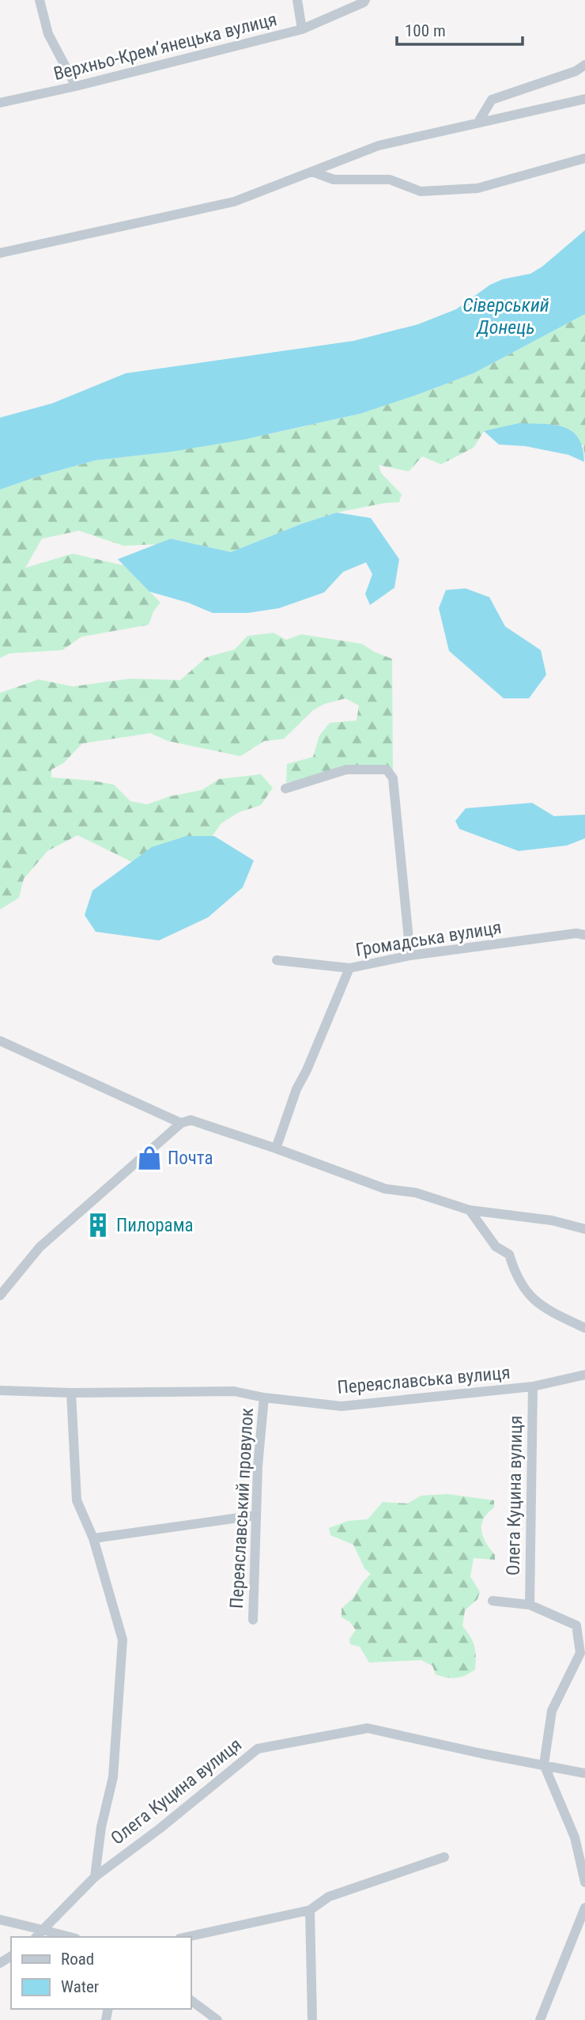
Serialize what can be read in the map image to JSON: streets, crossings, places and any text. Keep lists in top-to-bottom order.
{
  "streets": {
    "street": [
      "Верхньо-Крем’янецька вулиця",
      "Громадська вулиця",
      "Переяславська вулиця",
      "Олега Куцина вулиця",
      "Переяславський провулок"
    ]
  },
  "crossings": [
    ["Переяславська вулиця", "Олега Куцина вулиця"],
    ["Переяславська вулиця", "Переяславський провулок"]
  ],
  "water": ["Сіверський Донець"],
  "places": {
    "shop": ["Почта"],
    "building": ["Пилорама"]
  },
  "legend": ["Road", "Water"],
  "scale_bar": "100 m"
}
